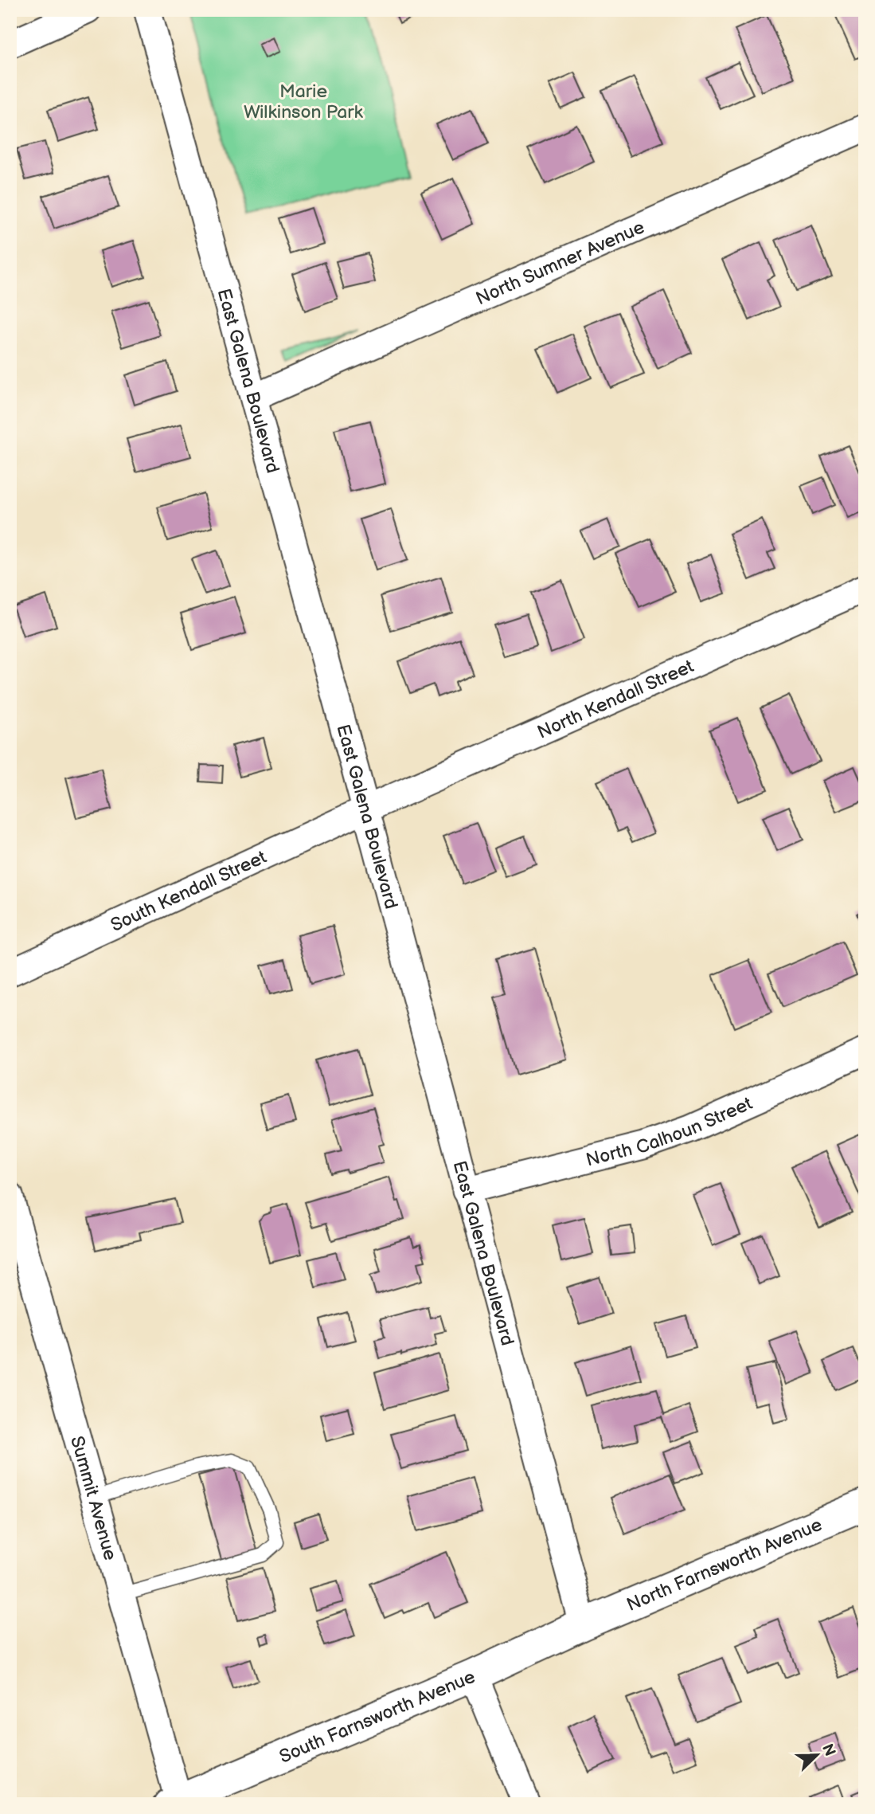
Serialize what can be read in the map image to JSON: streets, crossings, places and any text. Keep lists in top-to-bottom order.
{
  "streets": {
    "street": [
      "North Sumner Avenue",
      "East Galena Boulevard",
      "North Kendall Street",
      "South Kendall Street",
      "North Calhoun Street",
      "Summit Avenue",
      "North Farnsworth Avenue",
      "South Farnsworth Avenue"
    ]
  },
  "crossings": [
    ["North Sumner Avenue", "East Galena Boulevard"],
    ["East Galena Boulevard", "North Kendall Street"],
    ["East Galena Boulevard", "South Kendall Street"],
    ["East Galena Boulevard", "North Calhoun Street"],
    ["East Galena Boulevard", "North Farnsworth Avenue"],
    ["East Galena Boulevard", "South Farnsworth Avenue"],
    ["North Kendall Street", "South Kendall Street"],
    ["Summit Avenue", "South Farnsworth Avenue"],
    ["North Farnsworth Avenue", "South Farnsworth Avenue"]
  ],
  "parks": ["Marie Wilkinson Park"],
  "north": "top right"
}
